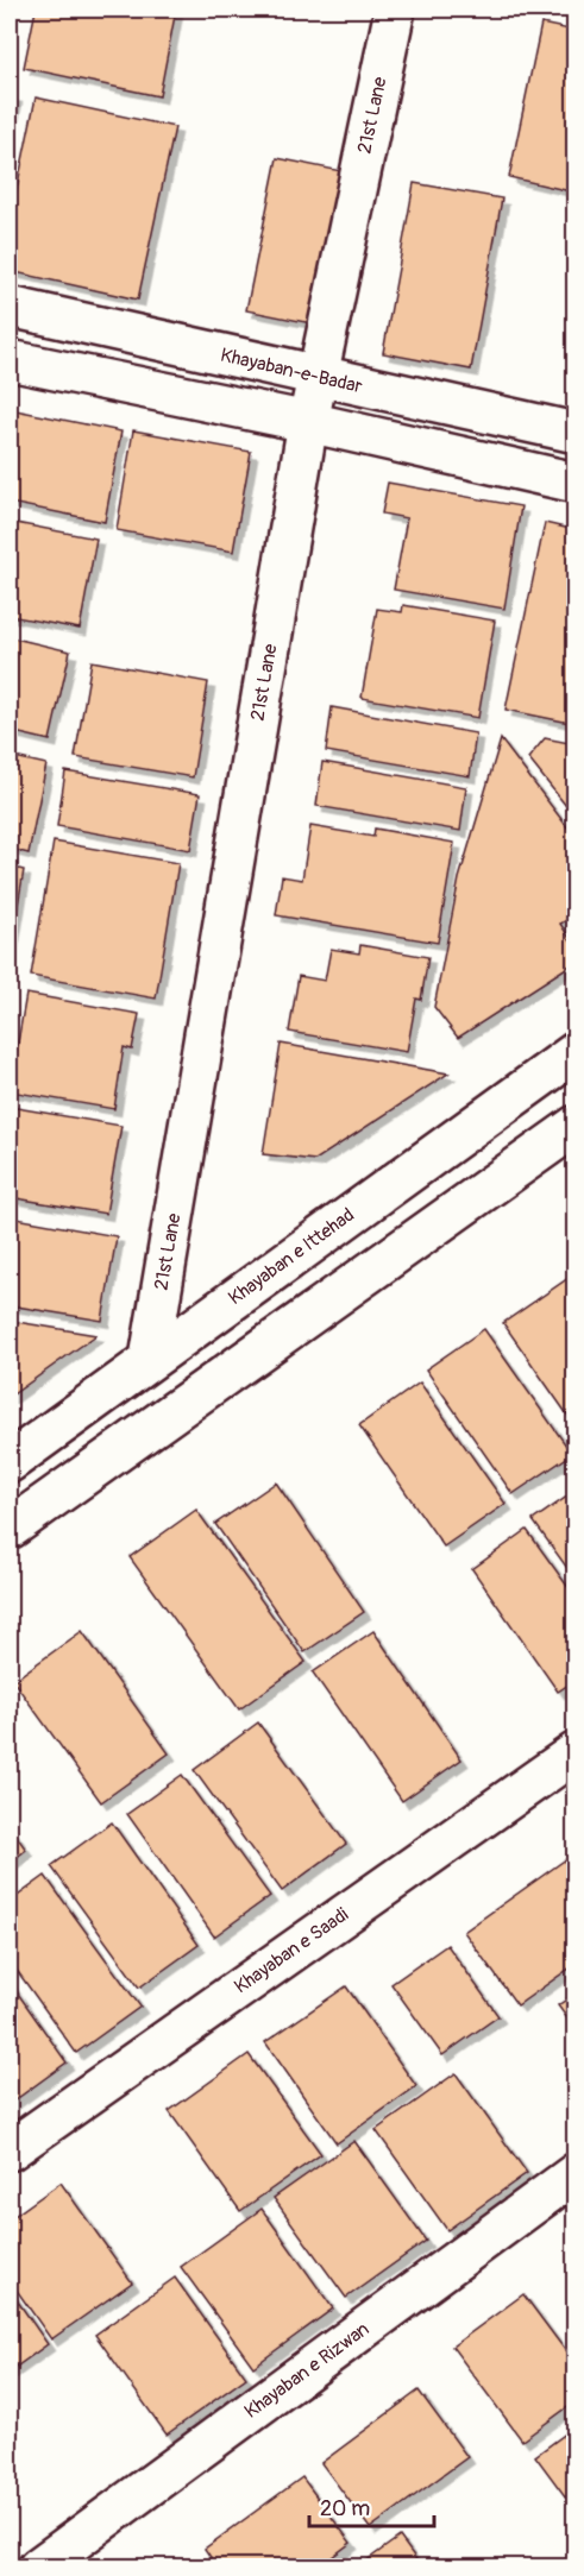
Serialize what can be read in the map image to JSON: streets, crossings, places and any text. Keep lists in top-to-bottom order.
{
  "streets": {
    "street": [
      "21st Lane",
      "Khayaban-e-Badar",
      "Khayaban e Ittehad",
      "Khayaban e Saadi",
      "Khayaban e Rizwan"
    ]
  },
  "crossings": [
    ["21st Lane", "Khayaban-e-Badar"],
    ["21st Lane", "Khayaban e Ittehad"]
  ],
  "scale_bar": "20 m"
}
